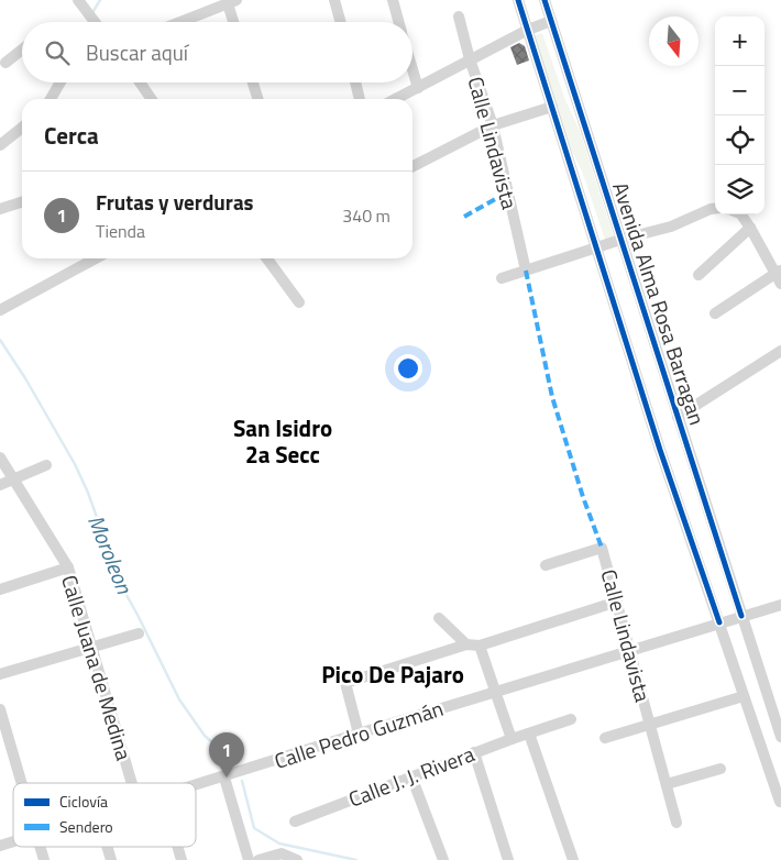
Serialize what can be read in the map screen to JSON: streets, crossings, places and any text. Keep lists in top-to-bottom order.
{
  "streets": {
    "street": [
      "Calle Lindavista",
      "Avenida Alma Rosa Barragan",
      "Calle Juana de Medina",
      "Calle Pedro Guzmán",
      "Calle J. J. Rivera"
    ]
  },
  "crossings": [
    ["Calle Lindavista", "Calle Pedro Guzmán"],
    ["Avenida Alma Rosa Barragan", "Calle Pedro Guzmán"]
  ],
  "districts": ["San Isidro 2a Secc", "Pico De Pajaro"],
  "water": ["Moroleon"],
  "legend": ["Ciclovía", "Sendero"],
  "north": "bottom",
  "page": {
    "map_buttons": ["+", "−"],
    "search": "Buscar aquí",
    "heading": "Cerca",
    "list": [
      {
        "mark": "1",
        "name": "Frutas y verduras",
        "note": "Tienda",
        "value": "340 m"
      }
    ],
    "pins": "1"
  }
}
